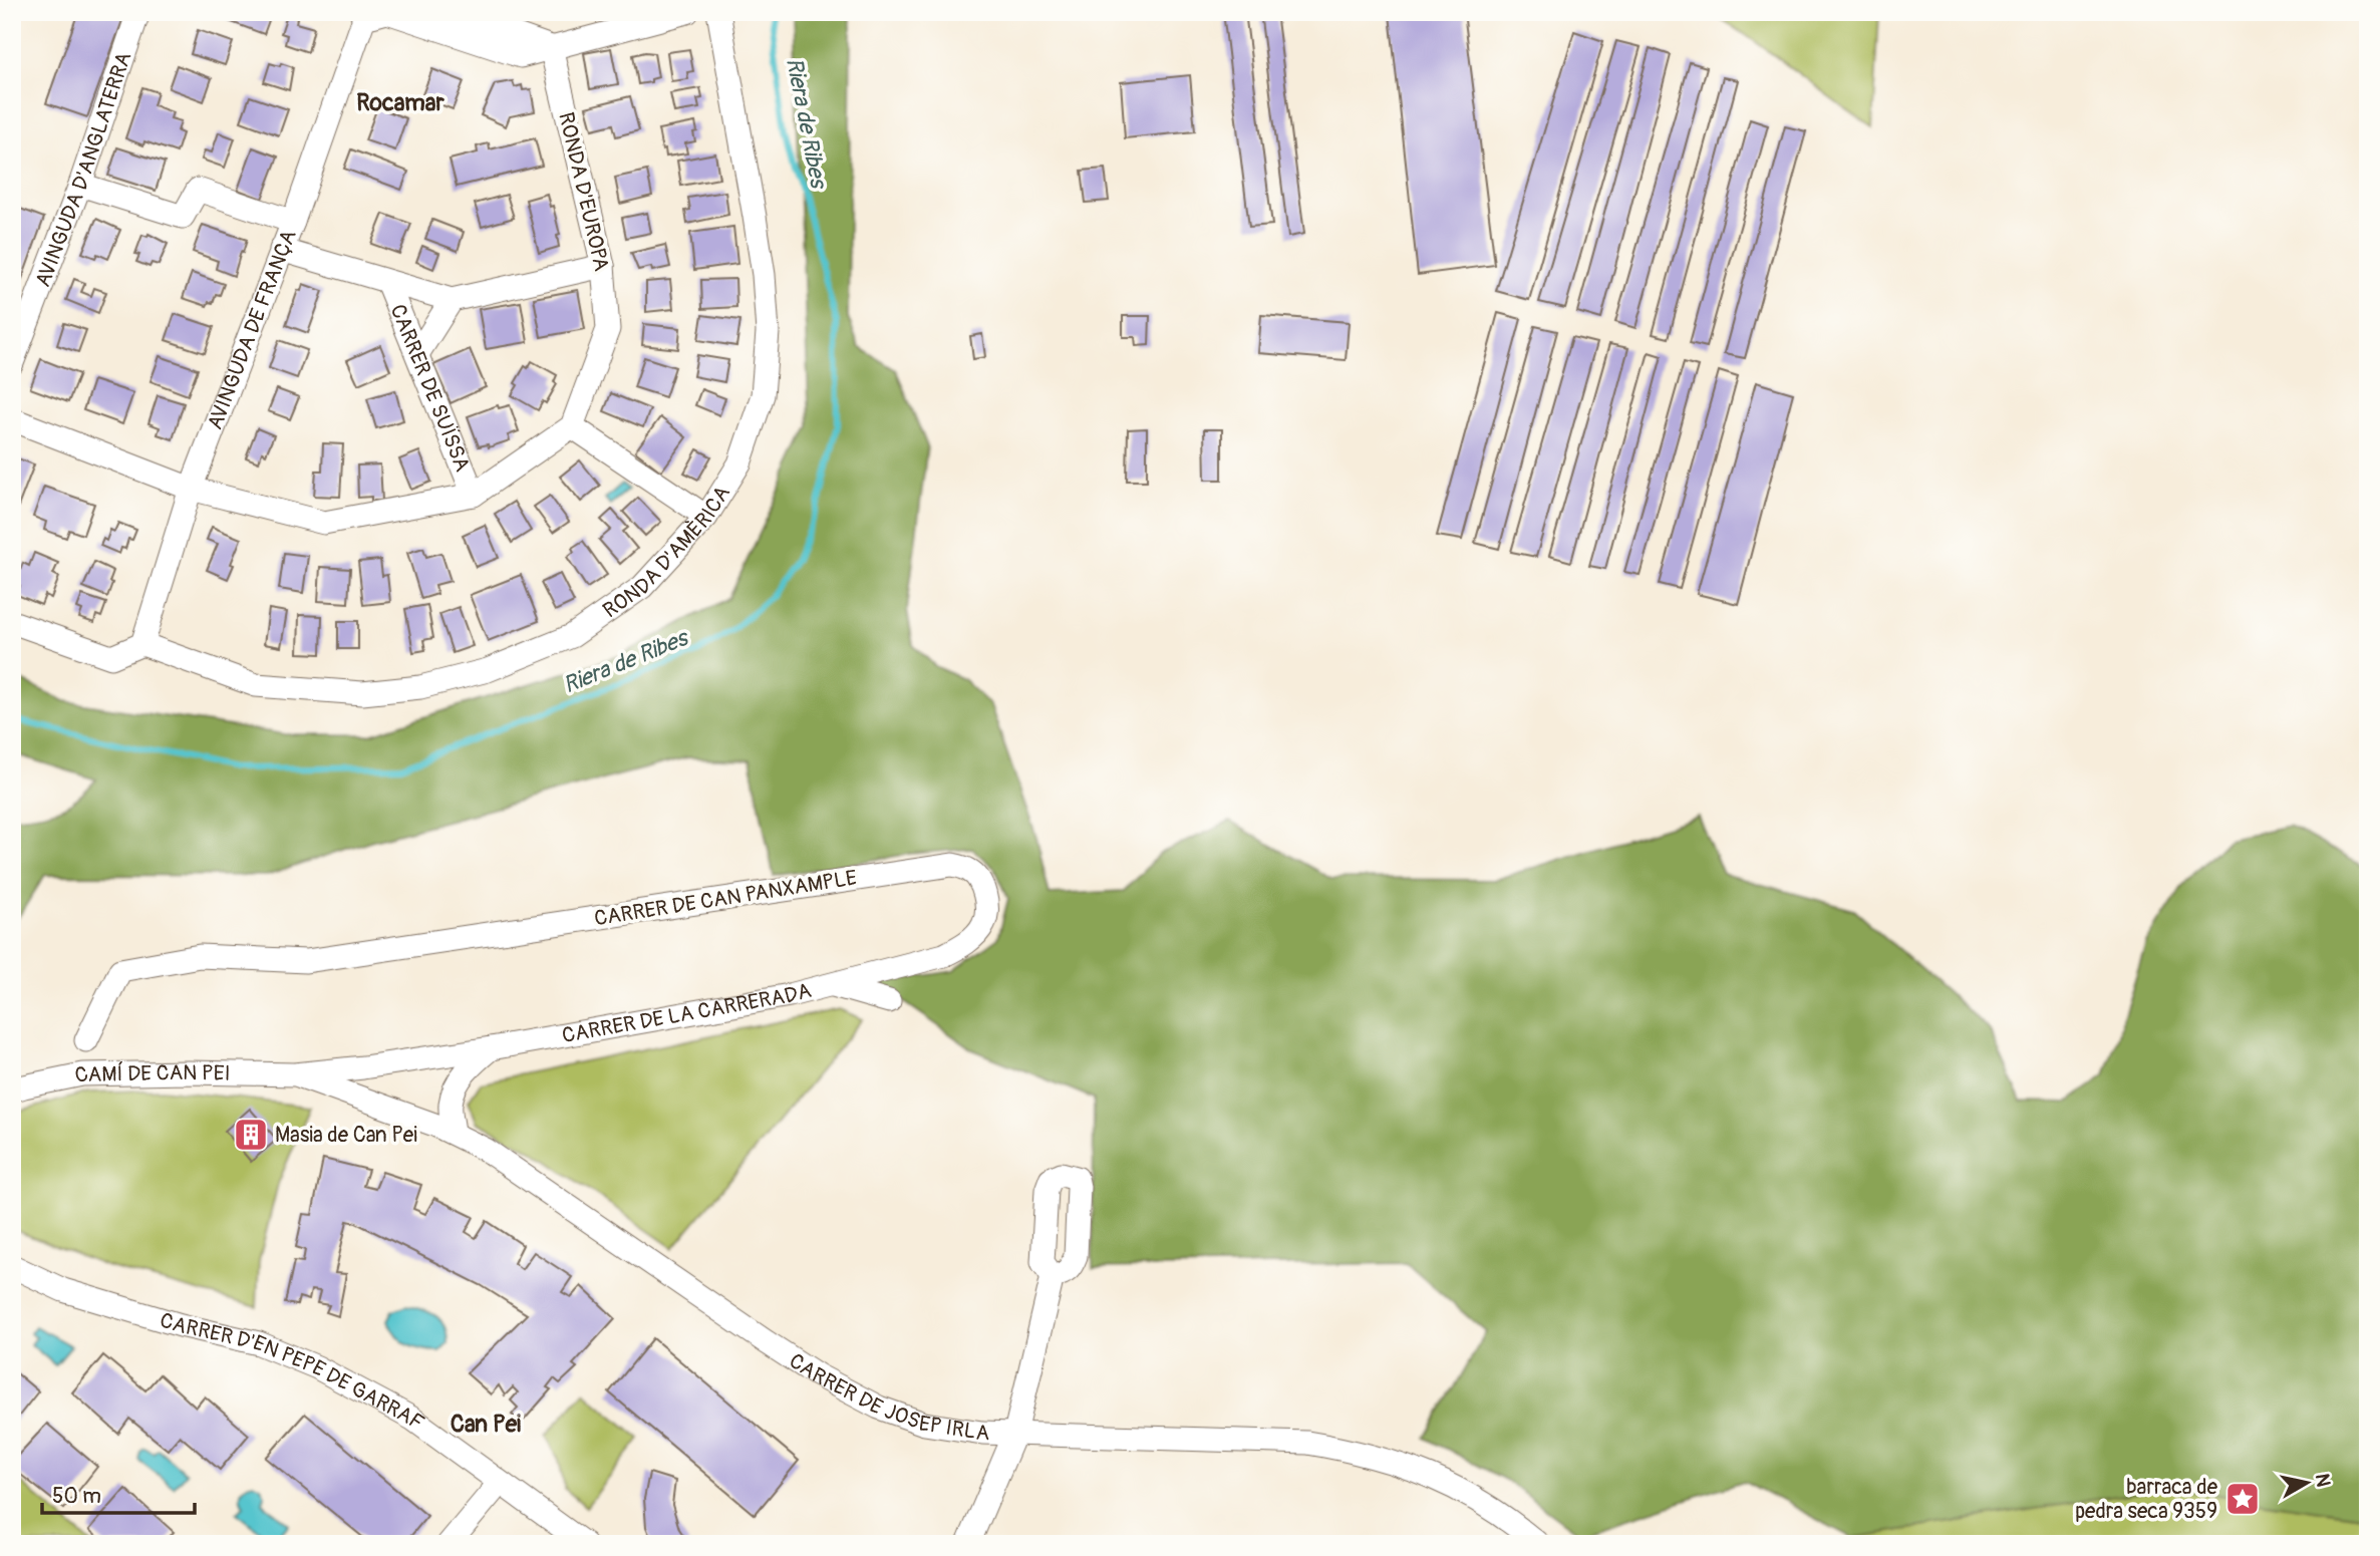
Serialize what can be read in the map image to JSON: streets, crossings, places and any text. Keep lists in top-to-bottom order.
{
  "streets": {
    "street": [
      "AVINGUDA D'ANGLATERRA",
      "RONDA D'EUROPA",
      "AVINGUDA DE FRANÇA",
      "CARRER DE SUÏSSA",
      "RONDA D'AMÈRICA",
      "CARRER DE CAN PANXAMPLE",
      "CARRER DE LA CARRERADA",
      "CAMÍ DE CAN PEI",
      "CARRER D'EN PEPE DE GARRAF",
      "CARRER DE JOSEP IRLA"
    ]
  },
  "crossings": [
    ["AVINGUDA DE FRANÇA", "RONDA D'AMÈRICA"],
    ["CARRER DE CAN PANXAMPLE", "CARRER DE LA CARRERADA"],
    ["CARRER DE LA CARRERADA", "CAMÍ DE CAN PEI"],
    ["CARRER DE LA CARRERADA", "CARRER DE JOSEP IRLA"],
    ["CAMÍ DE CAN PEI", "CARRER DE JOSEP IRLA"]
  ],
  "districts": ["Rocamar", "Can Pei"],
  "water": ["Riera de Ribes"],
  "places": {
    "building": ["Masia de Can Pei"],
    "place": ["barraca de pedra seca 9359"]
  },
  "scale_bar": "50 m",
  "north": "right"
}
